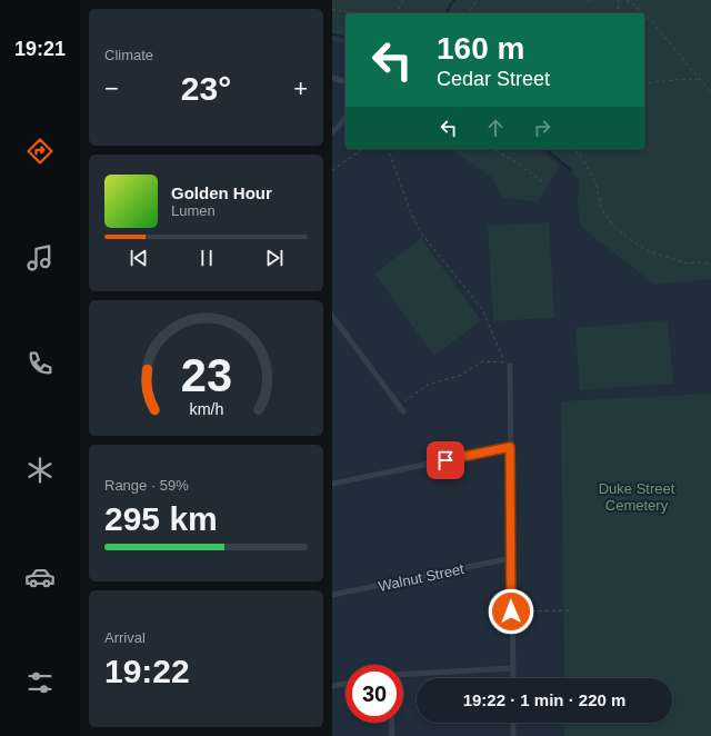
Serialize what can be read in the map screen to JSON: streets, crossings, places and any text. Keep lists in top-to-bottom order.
{
  "streets": {
    "street": ["Walnut Street"]
  },
  "parks": ["Duke Street Cemetery"],
  "page": {
    "tabs": "19:21",
    "tile": [
      "Climate",
      ["Range · 59%", "295 km"],
      ["Arrival", "19:22"]
    ],
    "turn": ["160 m", "Cedar Street"],
    "heat": ["−", "23°", "+"],
    "song": ["Golden Hour", "Lumen"],
    "limit": "30",
    "trip": "19:22 · 1 min · 220 m",
    "gauge": ["23", "km/h"]
  }
}
